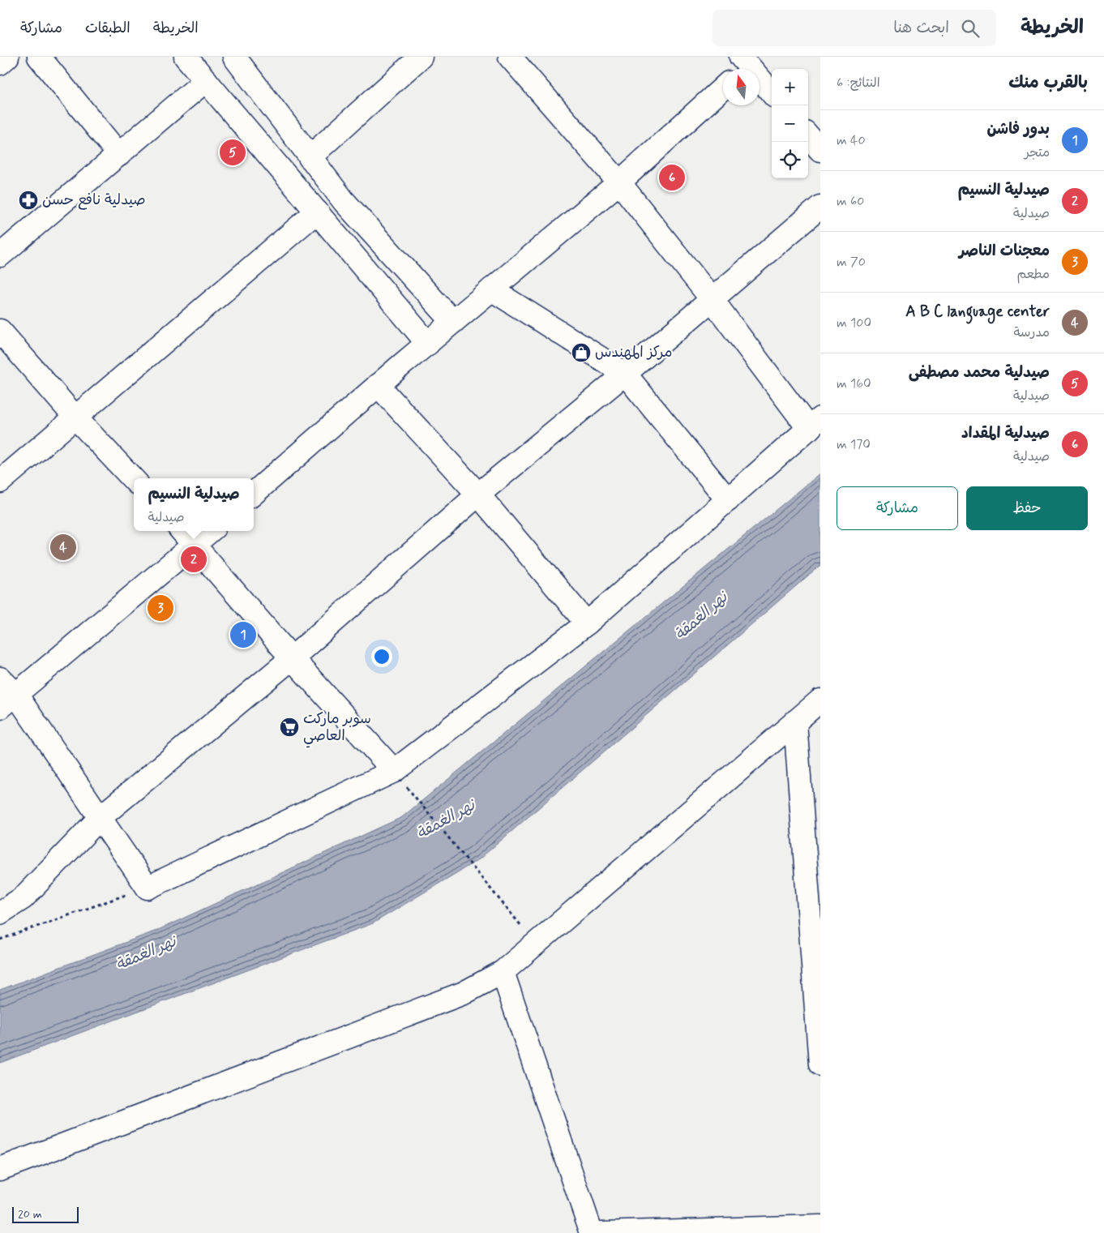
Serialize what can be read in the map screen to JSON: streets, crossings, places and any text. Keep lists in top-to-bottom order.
{
  "water": ["نهر الغمقة"],
  "places": {
    "pharmacy": ["صيدلية نافع حسن"],
    "shop": ["مركز المهندس"],
    "supermarket": ["سوبر ماركت العاصي"]
  },
  "scale_bar": "20 m",
  "north": "top",
  "page": {
    "header": "الخريطة",
    "search": "ابحث هنا",
    "nav": ["الخريطة", "الطبقات", "مشاركة"],
    "heading": ["بالقرب منك", "النتائج: 6"],
    "map_buttons": ["+", "−"],
    "list": [
      {
        "mark": "1",
        "name": "بدور فاشن",
        "note": "متجر",
        "value": "40 m"
      },
      {
        "mark": "2",
        "name": "صيدلية النسيم",
        "note": "صيدلية",
        "value": "60 m"
      },
      {
        "mark": "3",
        "name": "معجنات الناصر",
        "note": "مطعم",
        "value": "70 m"
      },
      {
        "mark": "4",
        "name": "A B C language center",
        "note": "مدرسة",
        "value": "100 m"
      },
      {
        "mark": "5",
        "name": "صيدلية محمد مصطفى",
        "note": "صيدلية",
        "value": "160 m"
      },
      {
        "mark": "6",
        "name": "صيدلية المقداد",
        "note": "صيدلية",
        "value": "170 m"
      }
    ],
    "pins": [
      "5",
      "6",
      "4",
      "2",
      "3",
      "1"
    ],
    "buttons": ["حفظ", "مشاركة"],
    "popup": ["صيدلية النسيم", "صيدلية"],
    "scale": "20 m"
  }
}
